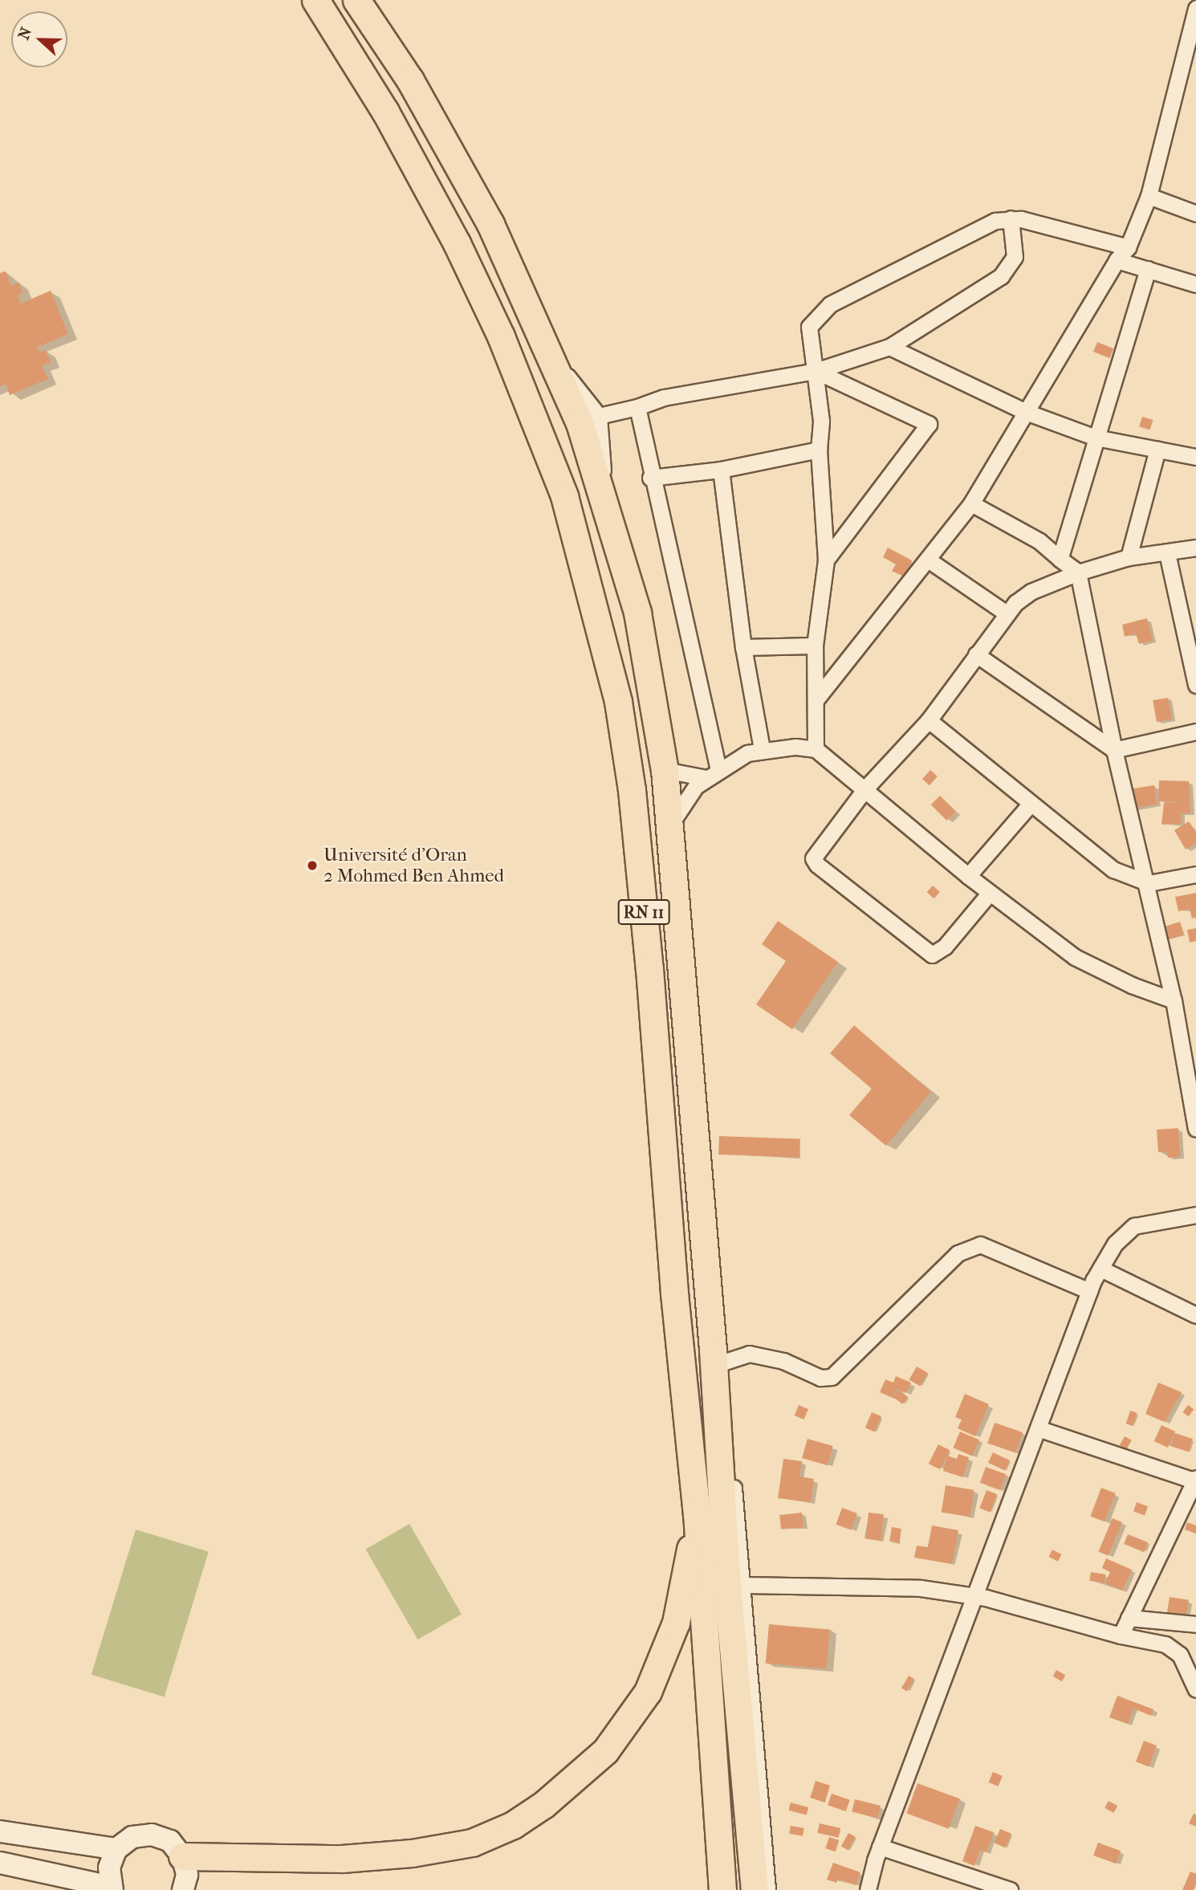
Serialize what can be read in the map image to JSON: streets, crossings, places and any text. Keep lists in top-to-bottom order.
{
  "streets": {
    "highway": ["RN 11"]
  },
  "places": ["Université d'Oran 2 Mohmed Ben Ahmed"],
  "north": "left"
}
